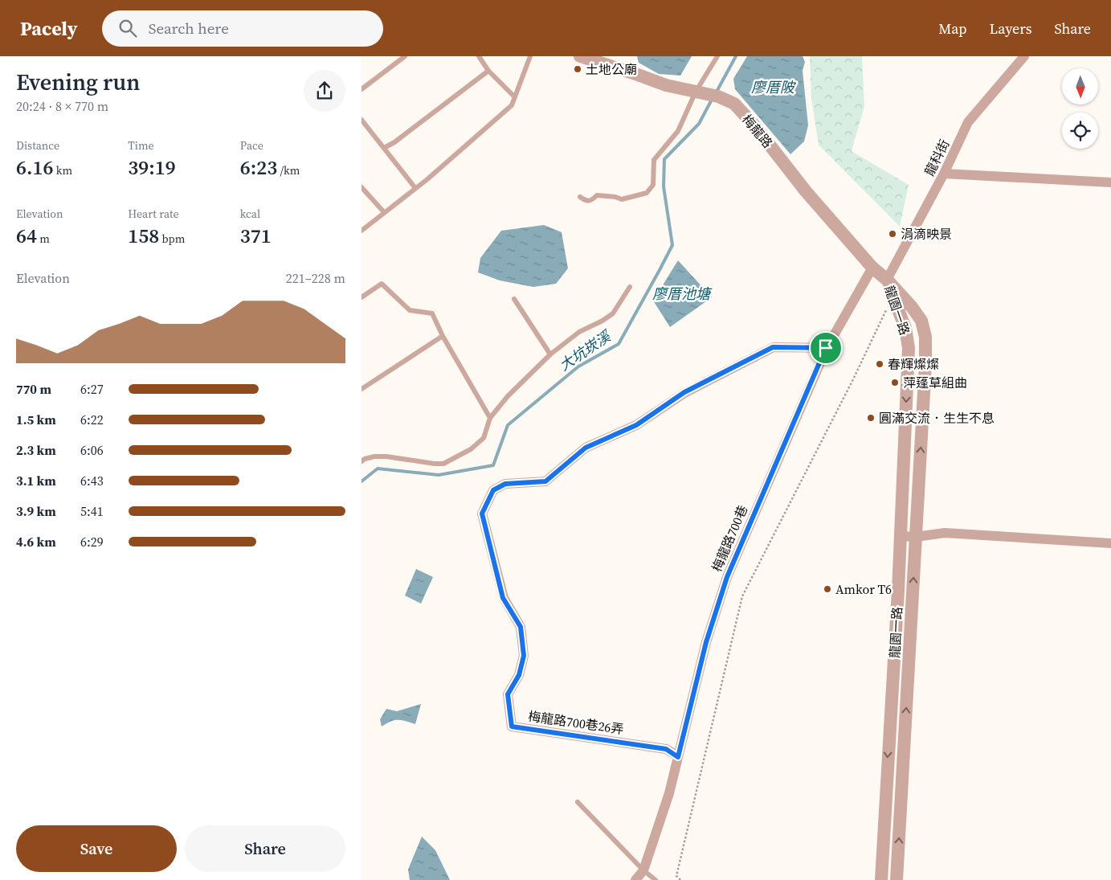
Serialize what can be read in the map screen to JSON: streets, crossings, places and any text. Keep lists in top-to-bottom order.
{
  "streets": {
    "street": [
      "梅龍路",
      "龍科街",
      "龍園一路",
      "梅龍路700巷",
      "梅龍路700巷26弄"
    ]
  },
  "crossings": [
    ["梅龍路", "龍科街"],
    ["梅龍路", "龍園一路"],
    ["梅龍路", "梅龍路700巷"],
    ["龍科街", "龍園一路"],
    ["梅龍路700巷", "梅龍路700巷26弄"]
  ],
  "water": ["廖厝陂", "廖厝池塘", "大坑崁溪"],
  "places": [
    "土地公廟",
    "涓滴映景",
    "春輝燦燦",
    "萍蓬草組曲",
    "圓滿交流．生生不息",
    "Amkor T6"
  ],
  "north": "bottom",
  "page": {
    "header": "Pacely",
    "search": "Search here",
    "nav": ["Map", "Layers", "Share"],
    "heading": ["Evening run", "20:24 · 8 × 770 m"],
    "stats": [
      ["Distance", "6.16 km"],
      ["Time", "39:19"],
      ["Pace", "6:23 /km"],
      ["Elevation", "64 m"],
      ["Heart rate", "158 bpm"],
      ["kcal", "371"]
    ],
    "chart": ["Elevation", "221–228 m"],
    "list": [
      {
        "name": "770 m",
        "note": "6:27"
      },
      {
        "name": "1.5 km",
        "note": "6:22"
      },
      {
        "name": "2.3 km",
        "note": "6:06"
      },
      {
        "name": "3.1 km",
        "note": "6:43"
      },
      {
        "name": "3.9 km",
        "note": "5:41"
      },
      {
        "name": "4.6 km",
        "note": "6:29"
      }
    ],
    "buttons": ["Save", "Share"]
  }
}
